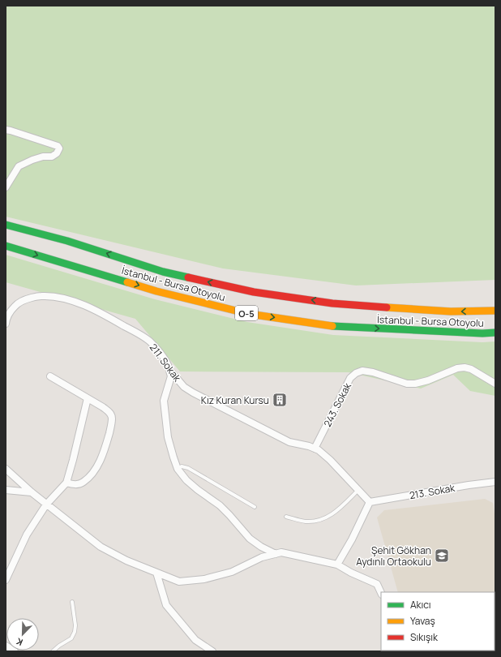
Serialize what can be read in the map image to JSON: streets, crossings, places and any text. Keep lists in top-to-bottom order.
{
  "streets": {
    "highway": ["İstanbul - Bursa Otoyolu", "O-5"],
    "street": ["211. Sokak", "243. Sokak", "213. Sokak"]
  },
  "crossings": [
    ["İstanbul - Bursa Otoyolu", "O-5"],
    ["211. Sokak", "243. Sokak"],
    ["211. Sokak", "213. Sokak"]
  ],
  "places": {
    "building": ["Kız Kuran Kursu"],
    "school or university": ["Şehit Gökhan Aydınlı Ortaokulu"]
  },
  "legend": ["Akıcı", "Yavaş", "Sıkışık"],
  "north": "bottom left"
}
